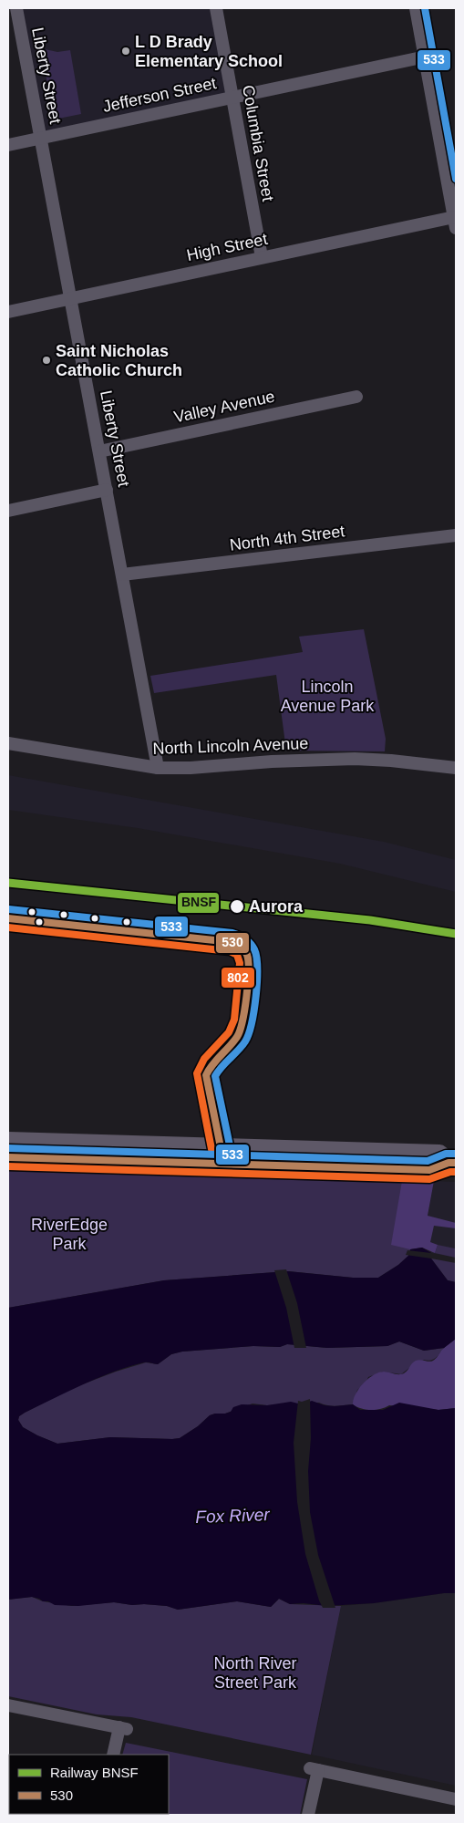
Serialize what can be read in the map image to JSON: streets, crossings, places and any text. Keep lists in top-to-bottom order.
{
  "streets": {
    "street": [
      "Liberty Street",
      "Jefferson Street",
      "Columbia Street",
      "High Street",
      "Valley Avenue",
      "North 4th Street",
      "North Lincoln Avenue"
    ]
  },
  "crossings": [
    ["Liberty Street", "Jefferson Street"],
    ["Liberty Street", "High Street"],
    ["Liberty Street", "Valley Avenue"],
    ["Liberty Street", "North 4th Street"],
    ["Liberty Street", "North Lincoln Avenue"],
    ["Jefferson Street", "Columbia Street"],
    ["Columbia Street", "High Street"]
  ],
  "water": ["Fox River"],
  "parks": ["Lincoln Avenue Park", "RiverEdge Park", "North River Street Park"],
  "places": ["L D Brady Elementary School", "Saint Nicholas Catholic Church", "Aurora"],
  "lines": [
    "transit line 533",
    "rail line BNSF",
    "transit line 530",
    "transit line 802"
  ],
  "legend": ["Railway BNSF", "530"]
}
